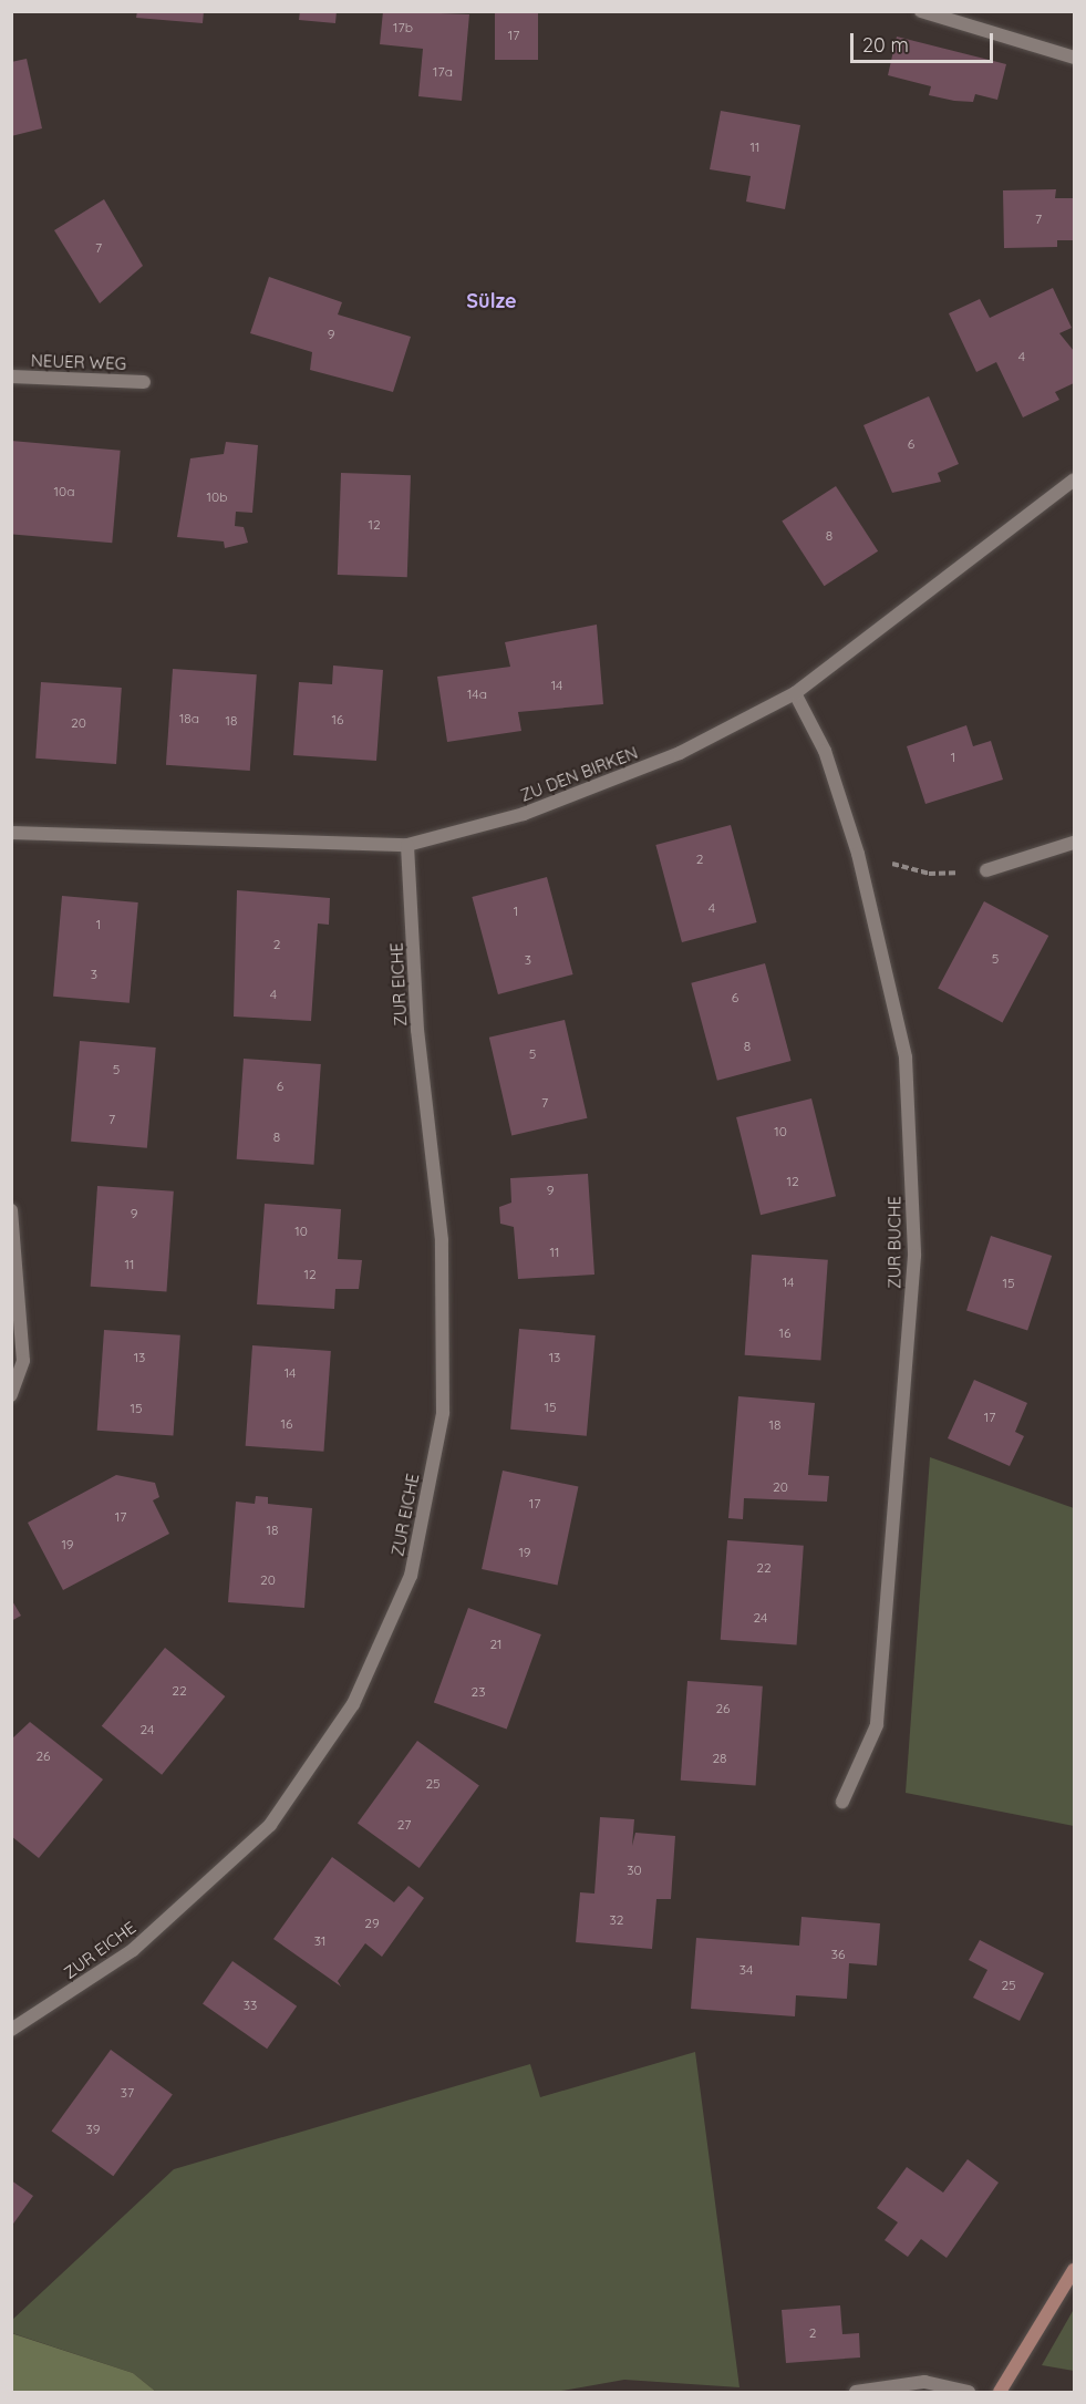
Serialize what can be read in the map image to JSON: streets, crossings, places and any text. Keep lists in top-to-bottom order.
{
  "streets": {
    "street": [
      "NEUER WEG",
      "ZU DEN BIRKEN",
      "ZUR EICHE",
      "ZUR BUCHE"
    ]
  },
  "crossings": [
    ["ZU DEN BIRKEN", "ZUR EICHE"],
    ["ZU DEN BIRKEN", "ZUR BUCHE"]
  ],
  "districts": ["Sülze"],
  "house_numbers": [
    "17b",
    "17",
    "17a",
    "11",
    "7",
    "7",
    "9",
    "4",
    "6",
    "10a",
    "10b",
    "12",
    "8",
    "14",
    "14a",
    "18a",
    "16",
    "18",
    "20",
    "1",
    "2",
    "4",
    "1",
    "1",
    "2",
    "5",
    "3",
    "3",
    "4",
    "6",
    "8",
    "5",
    "5",
    "6",
    "7",
    "7",
    "10",
    "8",
    "12",
    "9",
    "9",
    "10",
    "11",
    "11",
    "12",
    "14",
    "15",
    "16",
    "13",
    "13",
    "14",
    "15",
    "15",
    "17",
    "16",
    "18",
    "20",
    "17",
    "17",
    "18",
    "19",
    "19",
    "22",
    "20",
    "24",
    "21",
    "22",
    "23",
    "26",
    "24",
    "26",
    "28",
    "25",
    "27",
    "30",
    "32",
    "29",
    "31",
    "36",
    "34",
    "25",
    "33",
    "37",
    "39",
    "2"
  ],
  "scale_bar": "20 m"
}
